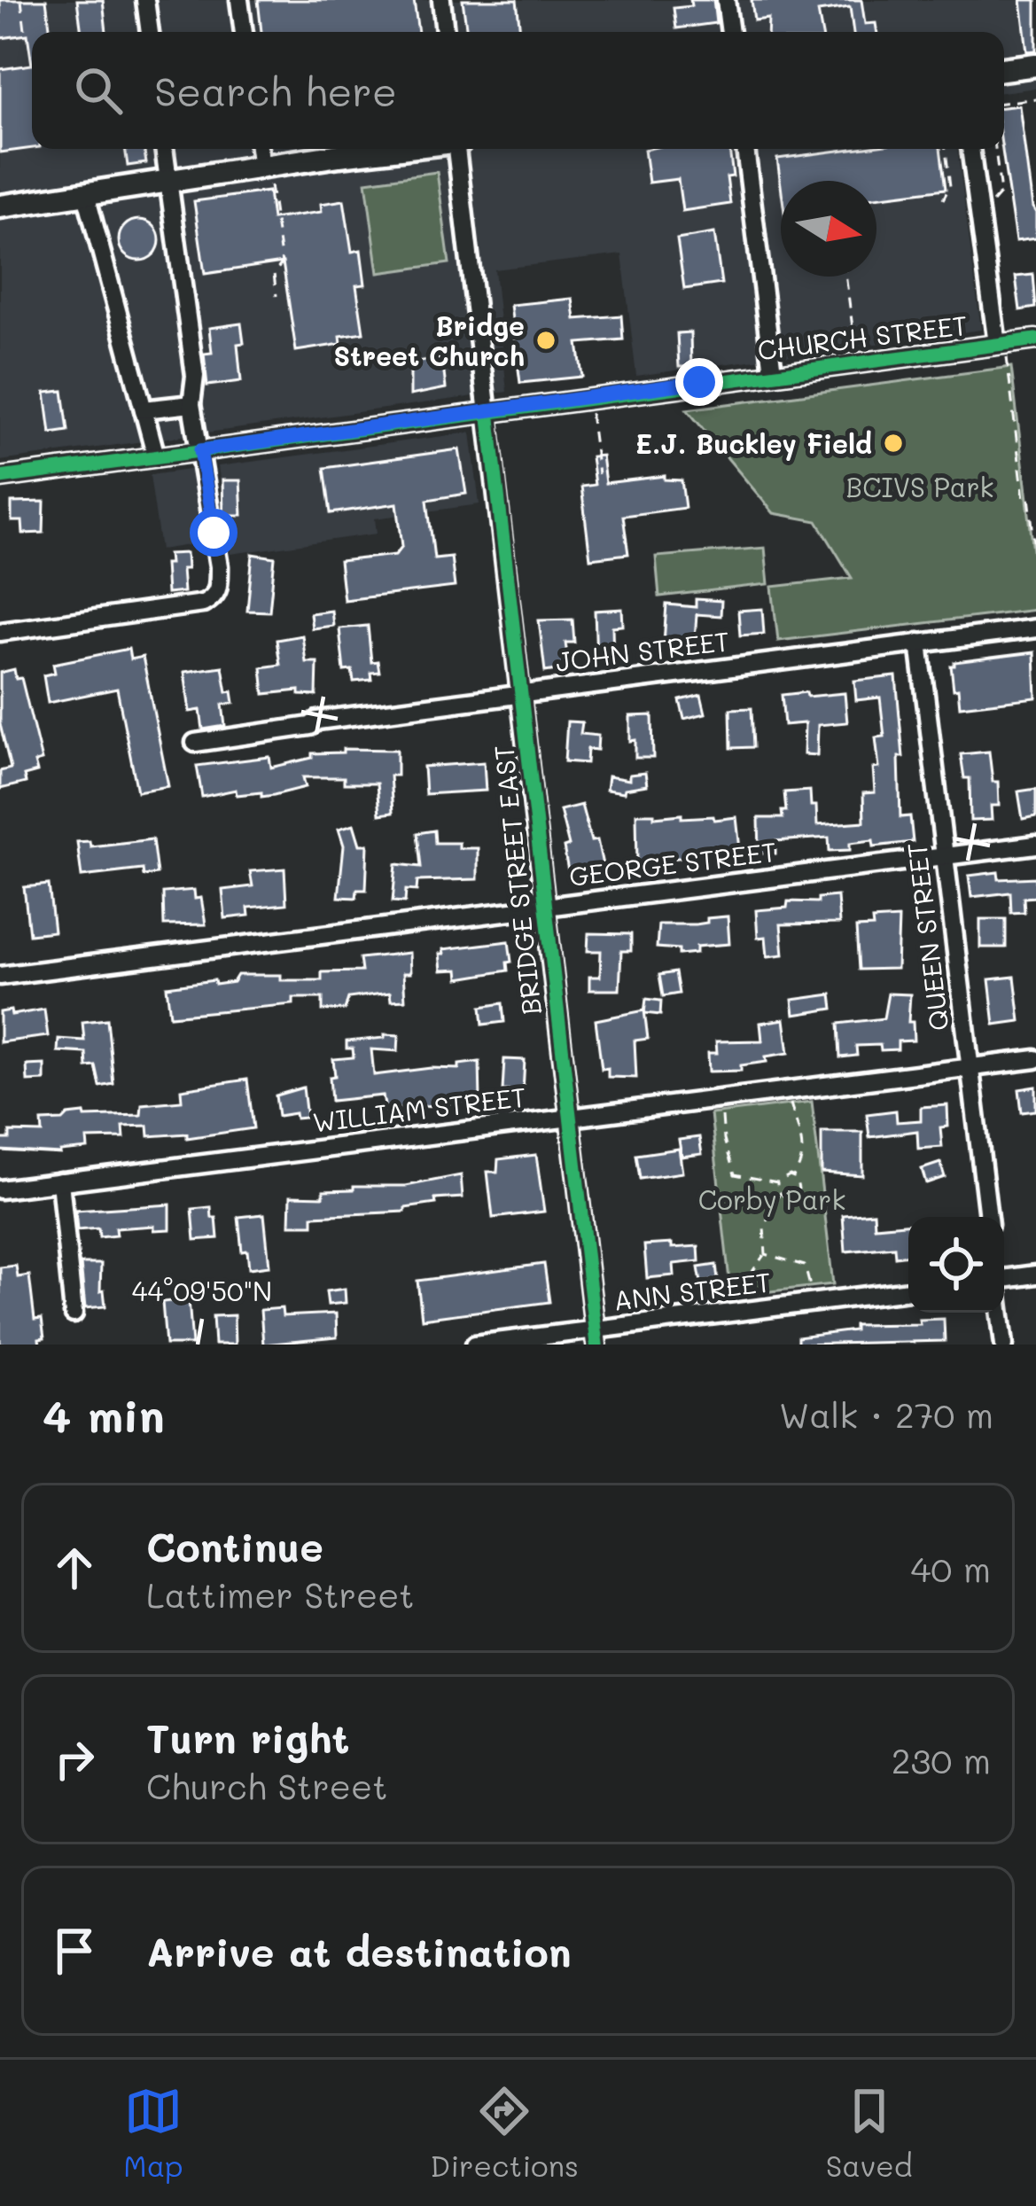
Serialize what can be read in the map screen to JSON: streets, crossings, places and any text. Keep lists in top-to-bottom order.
{
  "streets": {
    "street": [
      "CHURCH STREET",
      "JOHN STREET",
      "GEORGE STREET",
      "BRIDGE STREET EAST",
      "QUEEN STREET",
      "WILLIAM STREET",
      "ANN STREET"
    ]
  },
  "crossings": [
    ["CHURCH STREET", "BRIDGE STREET EAST"],
    ["JOHN STREET", "BRIDGE STREET EAST"],
    ["JOHN STREET", "QUEEN STREET"],
    ["GEORGE STREET", "BRIDGE STREET EAST"],
    ["GEORGE STREET", "QUEEN STREET"],
    ["BRIDGE STREET EAST", "WILLIAM STREET"],
    ["BRIDGE STREET EAST", "ANN STREET"],
    ["QUEEN STREET", "WILLIAM STREET"]
  ],
  "parks": ["BCIVS Park", "Corby Park"],
  "places": ["Bridge Street Church", "E.J. Buckley Field"],
  "north": "right",
  "page": {
    "search": "Search here",
    "heading": ["4 min", "Walk · 270 m"],
    "list": [
      ["Continue", "Lattimer Street", "40 m"],
      ["Turn right", "Church Street", "230 m"],
      "Arrive at destination"
    ],
    "nav": ["Map", "Directions", "Saved"]
  },
  "coordinates": ["44°09'50\"N"]
}
